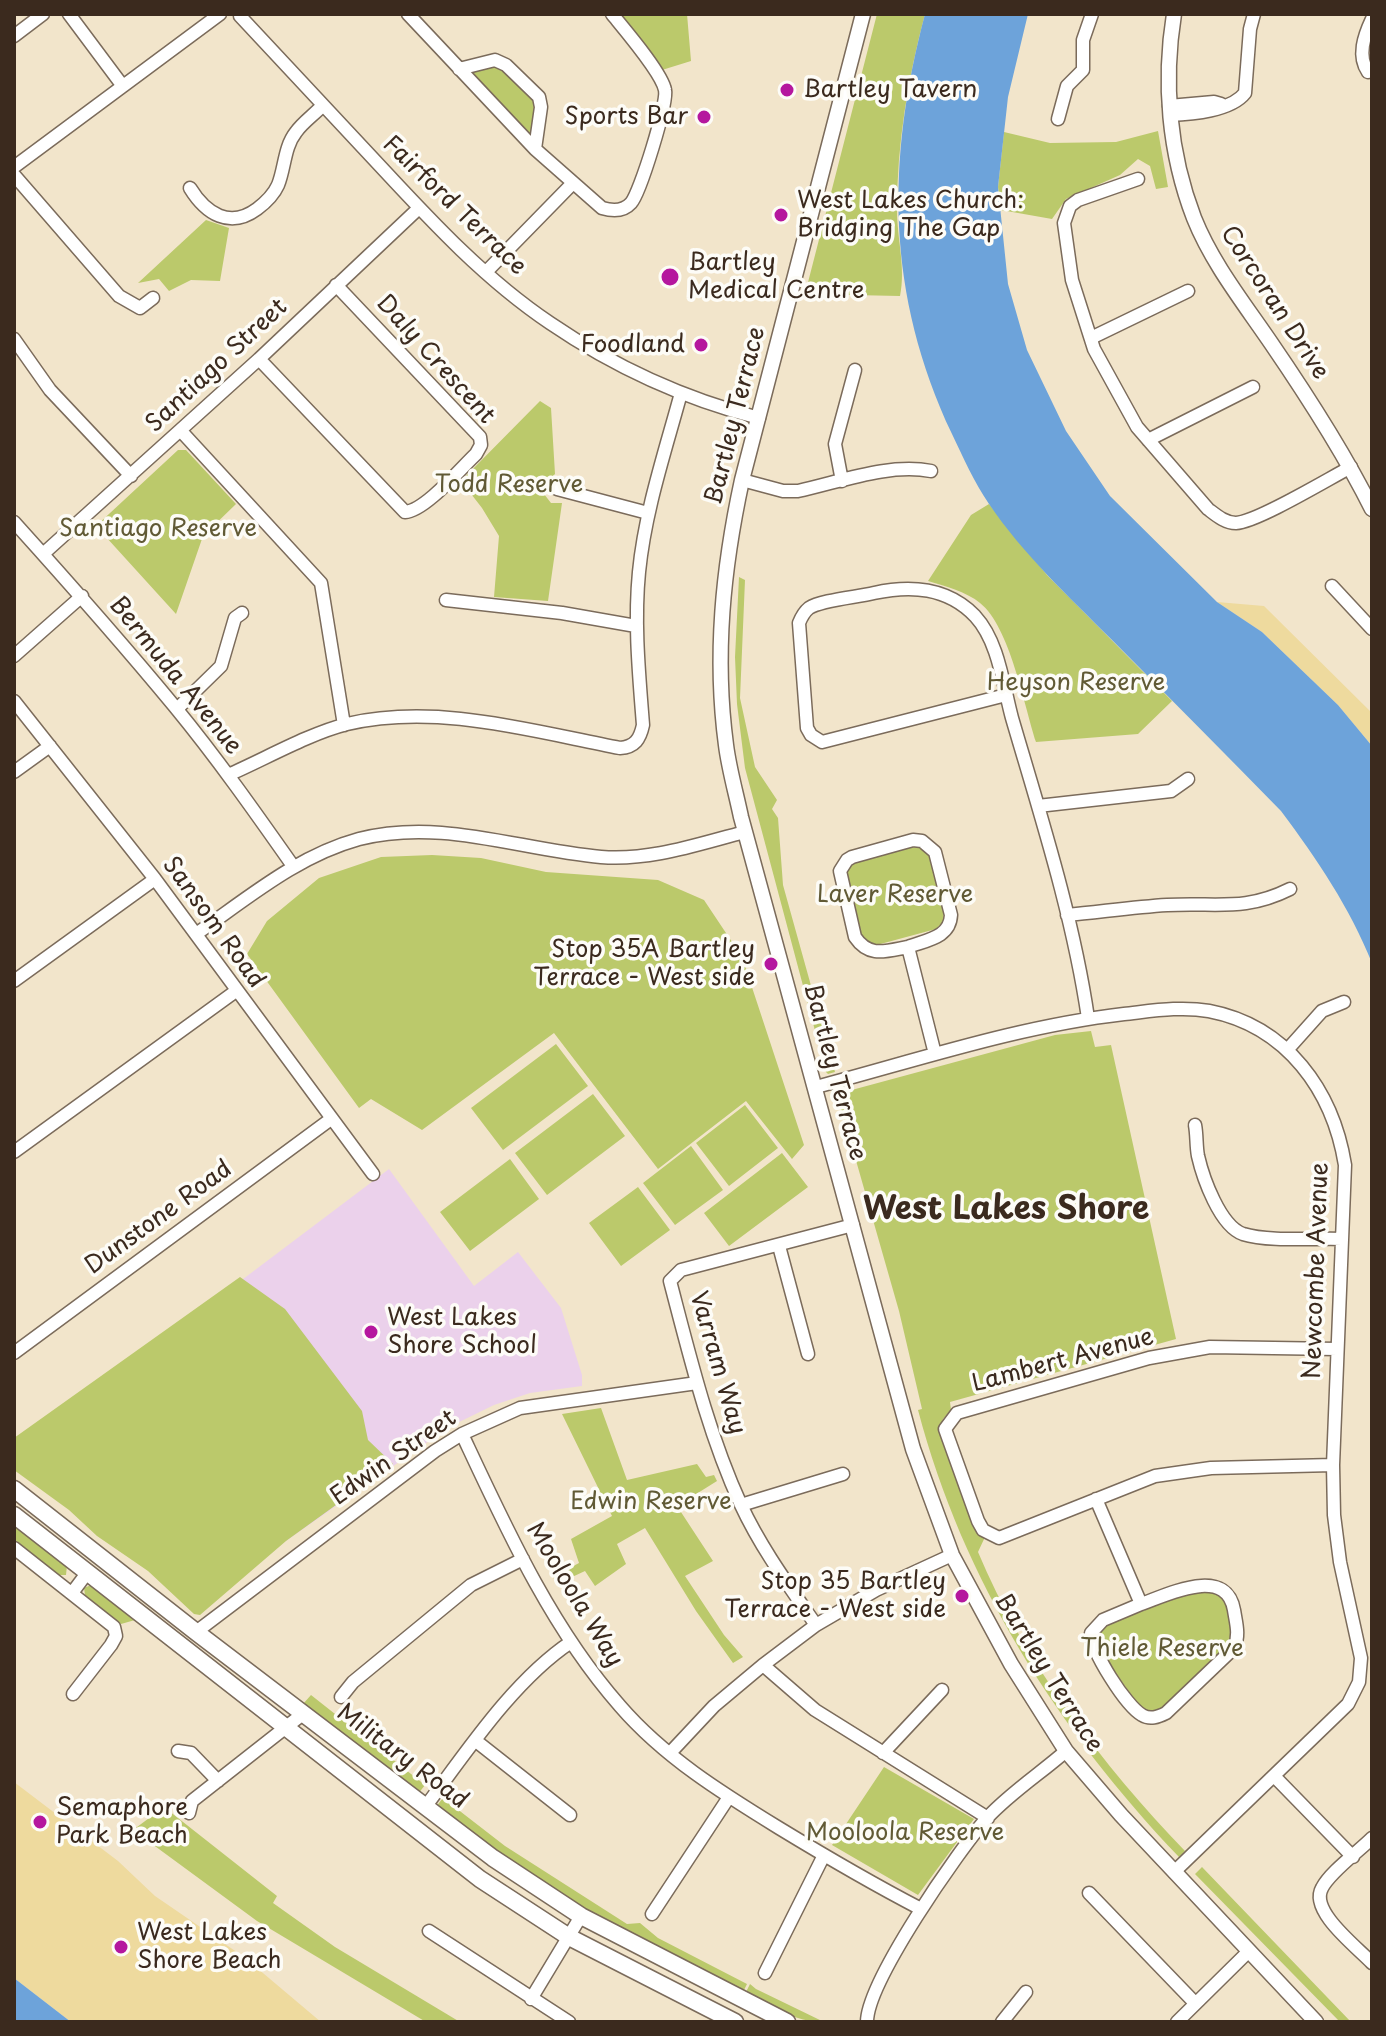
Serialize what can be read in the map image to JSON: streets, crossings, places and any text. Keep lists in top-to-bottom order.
{
  "streets": {
    "main road": ["Military Road"],
    "street": [
      "Fairford Terrace",
      "Corcoran Drive",
      "Daly Crescent",
      "Santiago Street",
      "Bartley Terrace",
      "Bermuda Avenue",
      "Sansom Road",
      "Dunstone Road",
      "Newcombe Avenue",
      "Lambert Avenue",
      "Varram Way",
      "Edwin Street",
      "Mooloola Way"
    ]
  },
  "crossings": [
    ["Fairford Terrace", "Santiago Street"],
    ["Fairford Terrace", "Bartley Terrace"],
    ["Daly Crescent", "Santiago Street"],
    ["Santiago Street", "Bermuda Avenue"],
    ["Bartley Terrace", "Newcombe Avenue"],
    ["Bartley Terrace", "Varram Way"],
    ["Sansom Road", "Dunstone Road"],
    ["Newcombe Avenue", "Lambert Avenue"],
    ["Varram Way", "Edwin Street"],
    ["Edwin Street", "Mooloola Way"],
    ["Edwin Street", "Military Road"]
  ],
  "districts": ["West Lakes Shore"],
  "parks": [
    "Todd Reserve",
    "Santiago Reserve",
    "Heyson Reserve",
    "Laver Reserve",
    "Edwin Reserve",
    "Thiele Reserve",
    "Mooloola Reserve"
  ],
  "places": [
    "Bartley Tavern",
    "Sports Bar",
    "West Lakes Church: Bridging The Gap",
    "Bartley Medical Centre",
    "Foodland",
    "Stop 35A Bartley Terrace - West side",
    "West Lakes Shore School",
    "Stop 35 Bartley Terrace - West side",
    "Semaphore Park Beach",
    "West Lakes Shore Beach"
  ]
}
